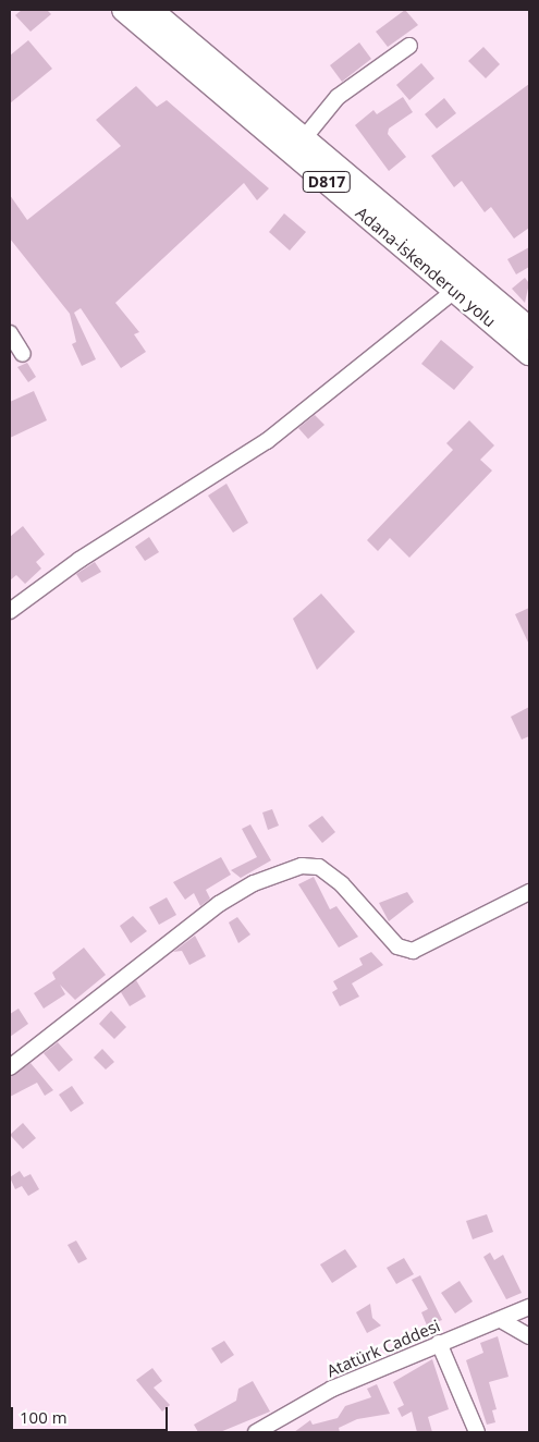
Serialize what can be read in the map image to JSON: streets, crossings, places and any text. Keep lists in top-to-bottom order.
{
  "streets": {
    "highway": ["D817", "Adana-İskenderun yolu"],
    "street": ["Atatürk Caddesi"]
  },
  "scale_bar": "100 m"
}
